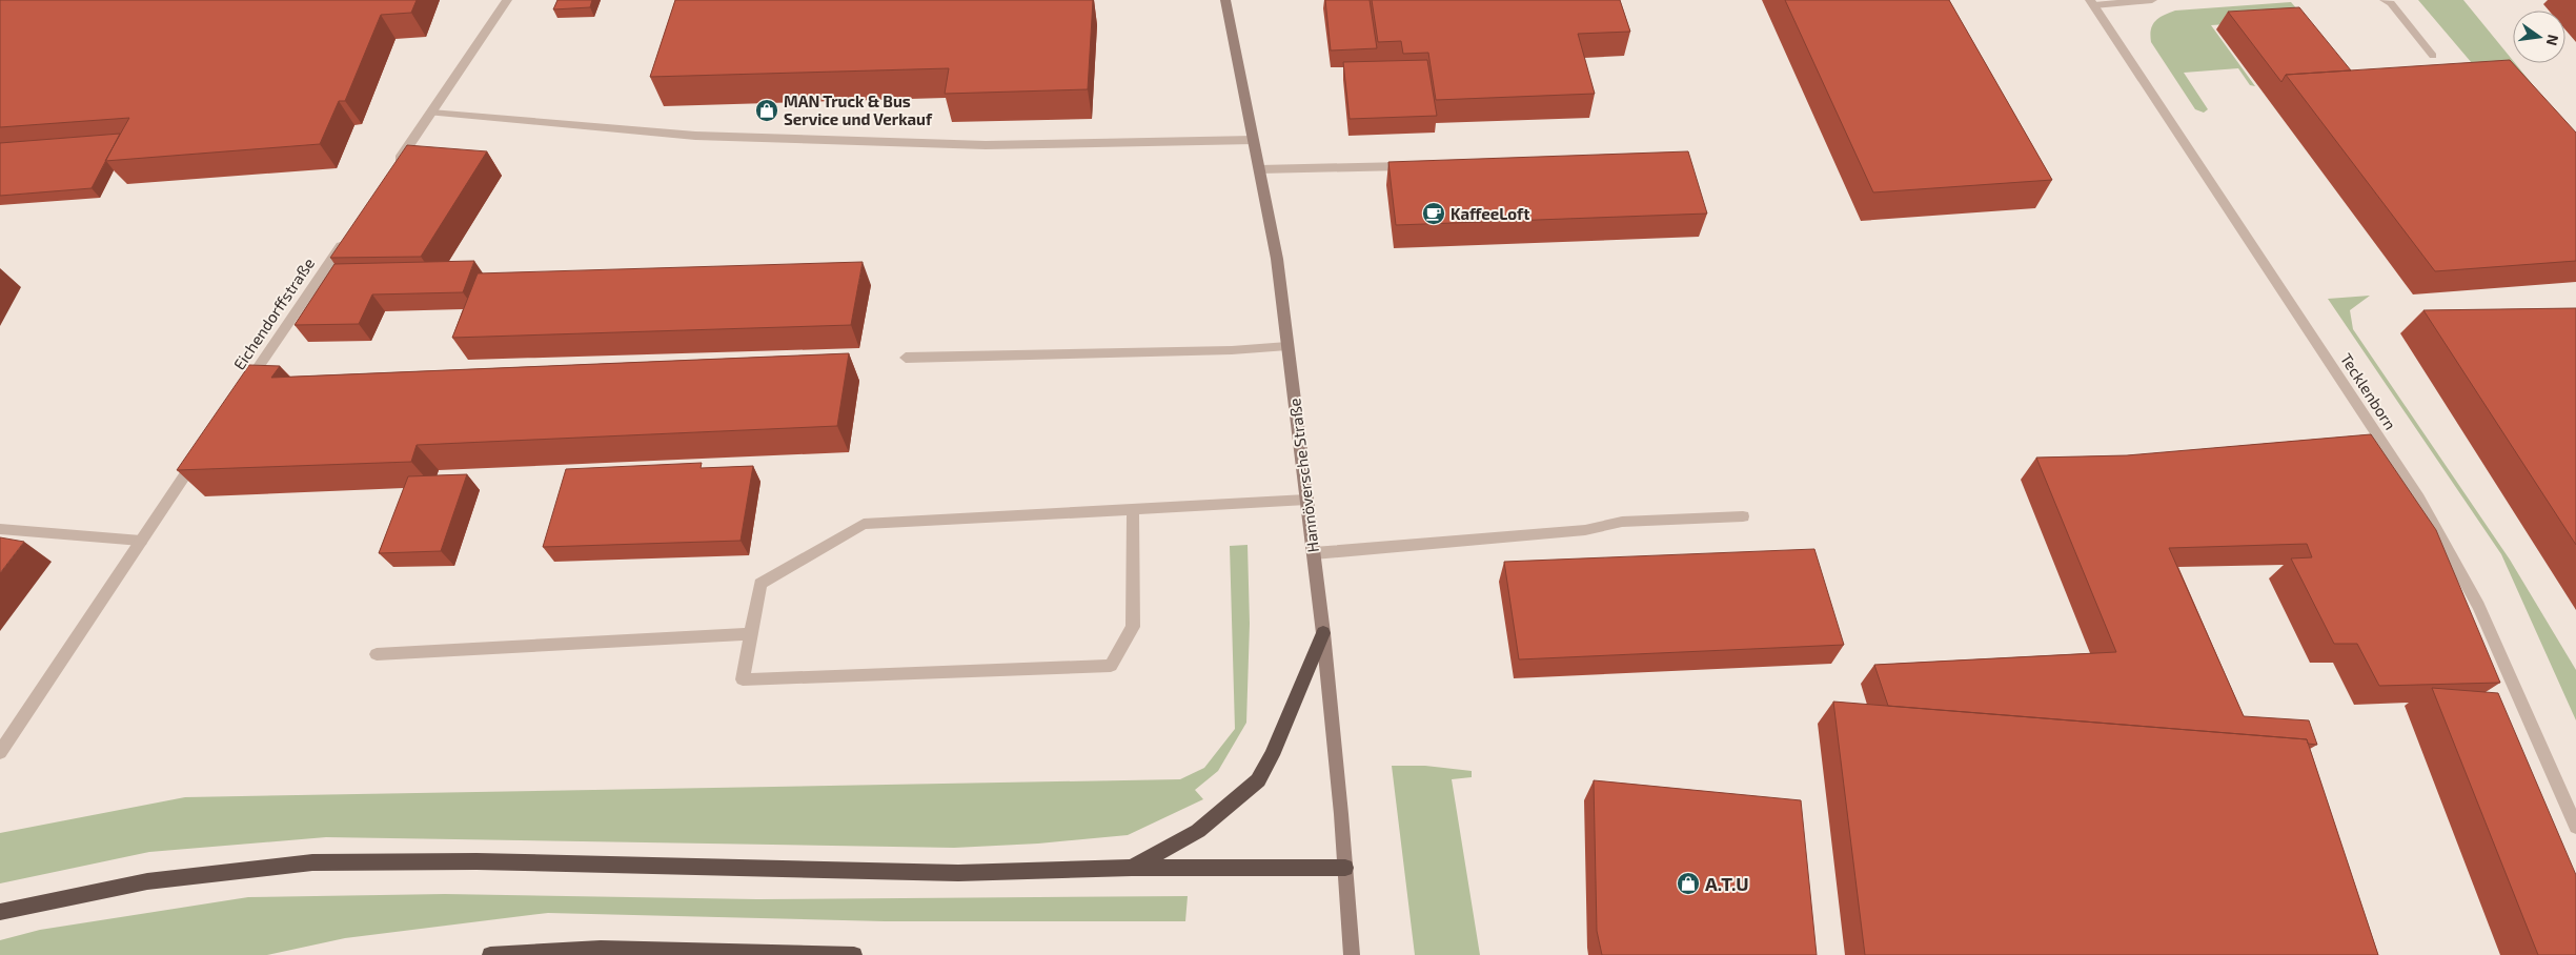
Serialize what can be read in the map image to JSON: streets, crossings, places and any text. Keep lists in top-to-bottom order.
{
  "streets": {
    "main road": ["Hannöversche Straße"],
    "street": ["Eichendorffstraße", "Tecklenborn"]
  },
  "places": {
    "shop": ["MAN Truck & Bus Service und Verkauf", "A.T.U"],
    "cafe": ["KaffeeLoft"]
  },
  "north": "right"
}
